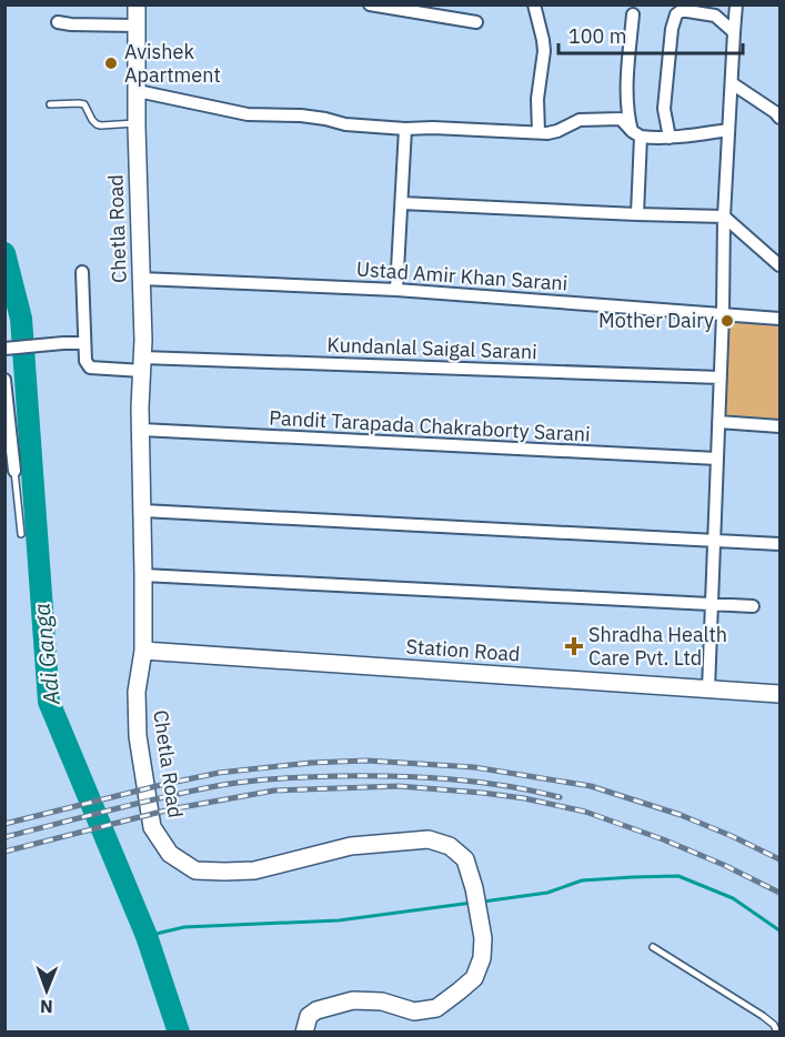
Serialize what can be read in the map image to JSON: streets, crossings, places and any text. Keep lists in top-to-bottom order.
{
  "streets": {
    "main road": ["Chetla Road", "Station Road"],
    "street": ["Ustad Amir Khan Sarani", "Kundanlal Saigal Sarani", "Pandit Tarapada Chakraborty Sarani"]
  },
  "crossings": [
    ["Chetla Road", "Ustad Amir Khan Sarani"],
    ["Chetla Road", "Kundanlal Saigal Sarani"],
    ["Chetla Road", "Pandit Tarapada Chakraborty Sarani"],
    ["Chetla Road", "Station Road"]
  ],
  "water": ["Adi Ganga"],
  "places": {
    "other": ["Avishek Apartment", "Mother Dairy"],
    "health": ["Shradha Health Care Pvt. Ltd"]
  },
  "scale_bar": "100 m",
  "north": "bottom"
}
